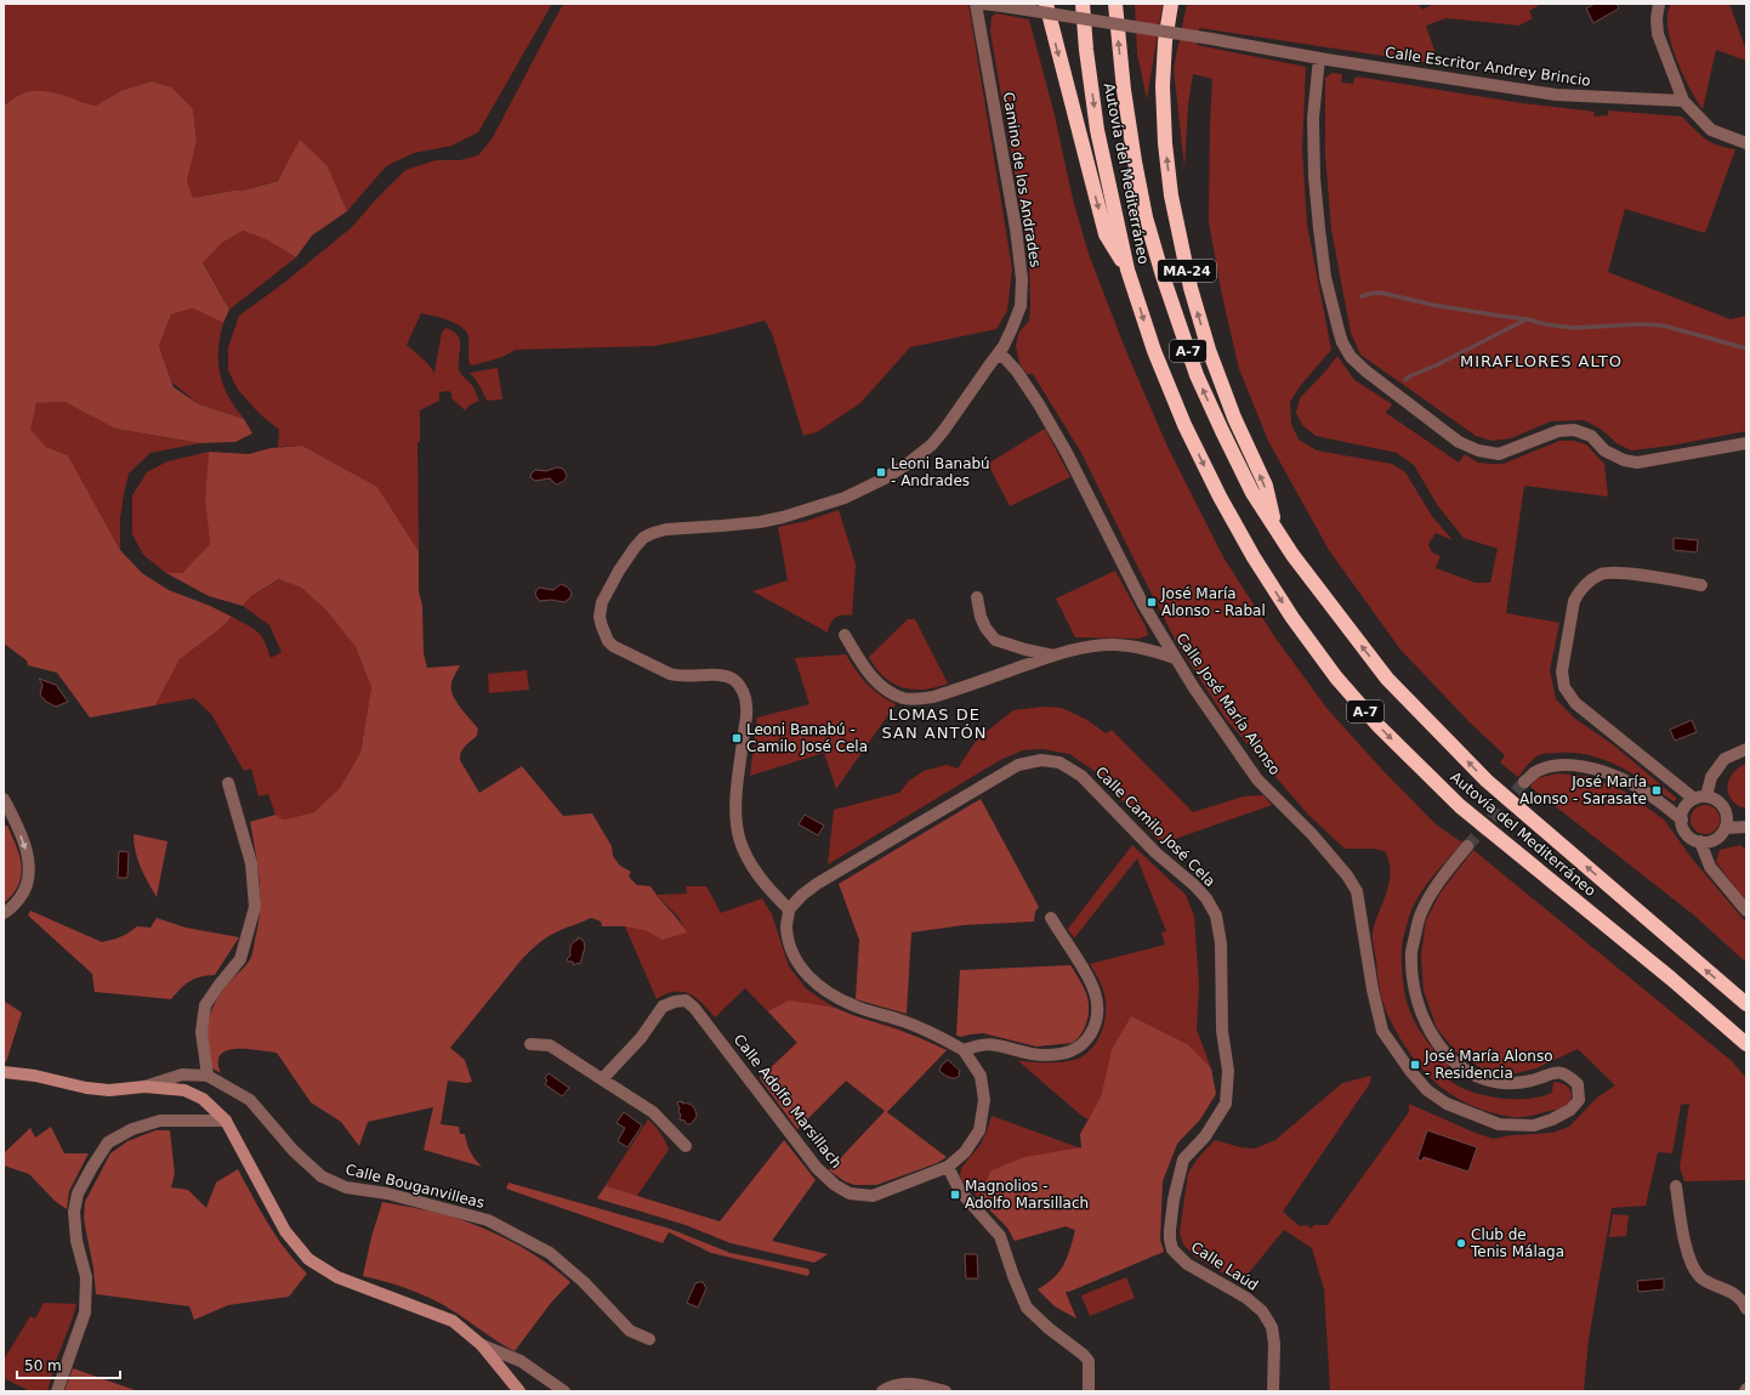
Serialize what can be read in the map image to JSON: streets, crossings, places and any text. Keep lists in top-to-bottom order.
{
  "streets": {
    "highway": ["Autovía del Mediterráneo", "MA-24", "A-7"],
    "street": [
      "Calle Escritor Andrey Brincio",
      "Camino de los Andrades",
      "Calle José María Alonso",
      "Calle Camilo José Cela",
      "Calle Adolfo Marsillach",
      "Calle Bouganvilleas",
      "Calle Laúd"
    ]
  },
  "crossings": [
    ["Autovía del Mediterráneo", "MA-24"],
    ["Camino de los Andrades", "Calle José María Alonso"],
    ["Camino de los Andrades", "Calle Camilo José Cela"],
    ["Calle Camilo José Cela", "Calle Laúd"]
  ],
  "districts": ["MIRAFLORES ALTO", "LOMAS DE SAN ANTÓN"],
  "places": {
    "transit": [
      "Leoni Banabú - Andrades",
      "José María Alonso - Rabal",
      "Leoni Banabú - Camilo José Cela",
      "José María Alonso - Sarasate",
      "José María Alonso - Residencia",
      "Magnolios - Adolfo Marsillach"
    ],
    "other": ["Club de Tenis Málaga"]
  },
  "scale_bar": "50 m"
}
